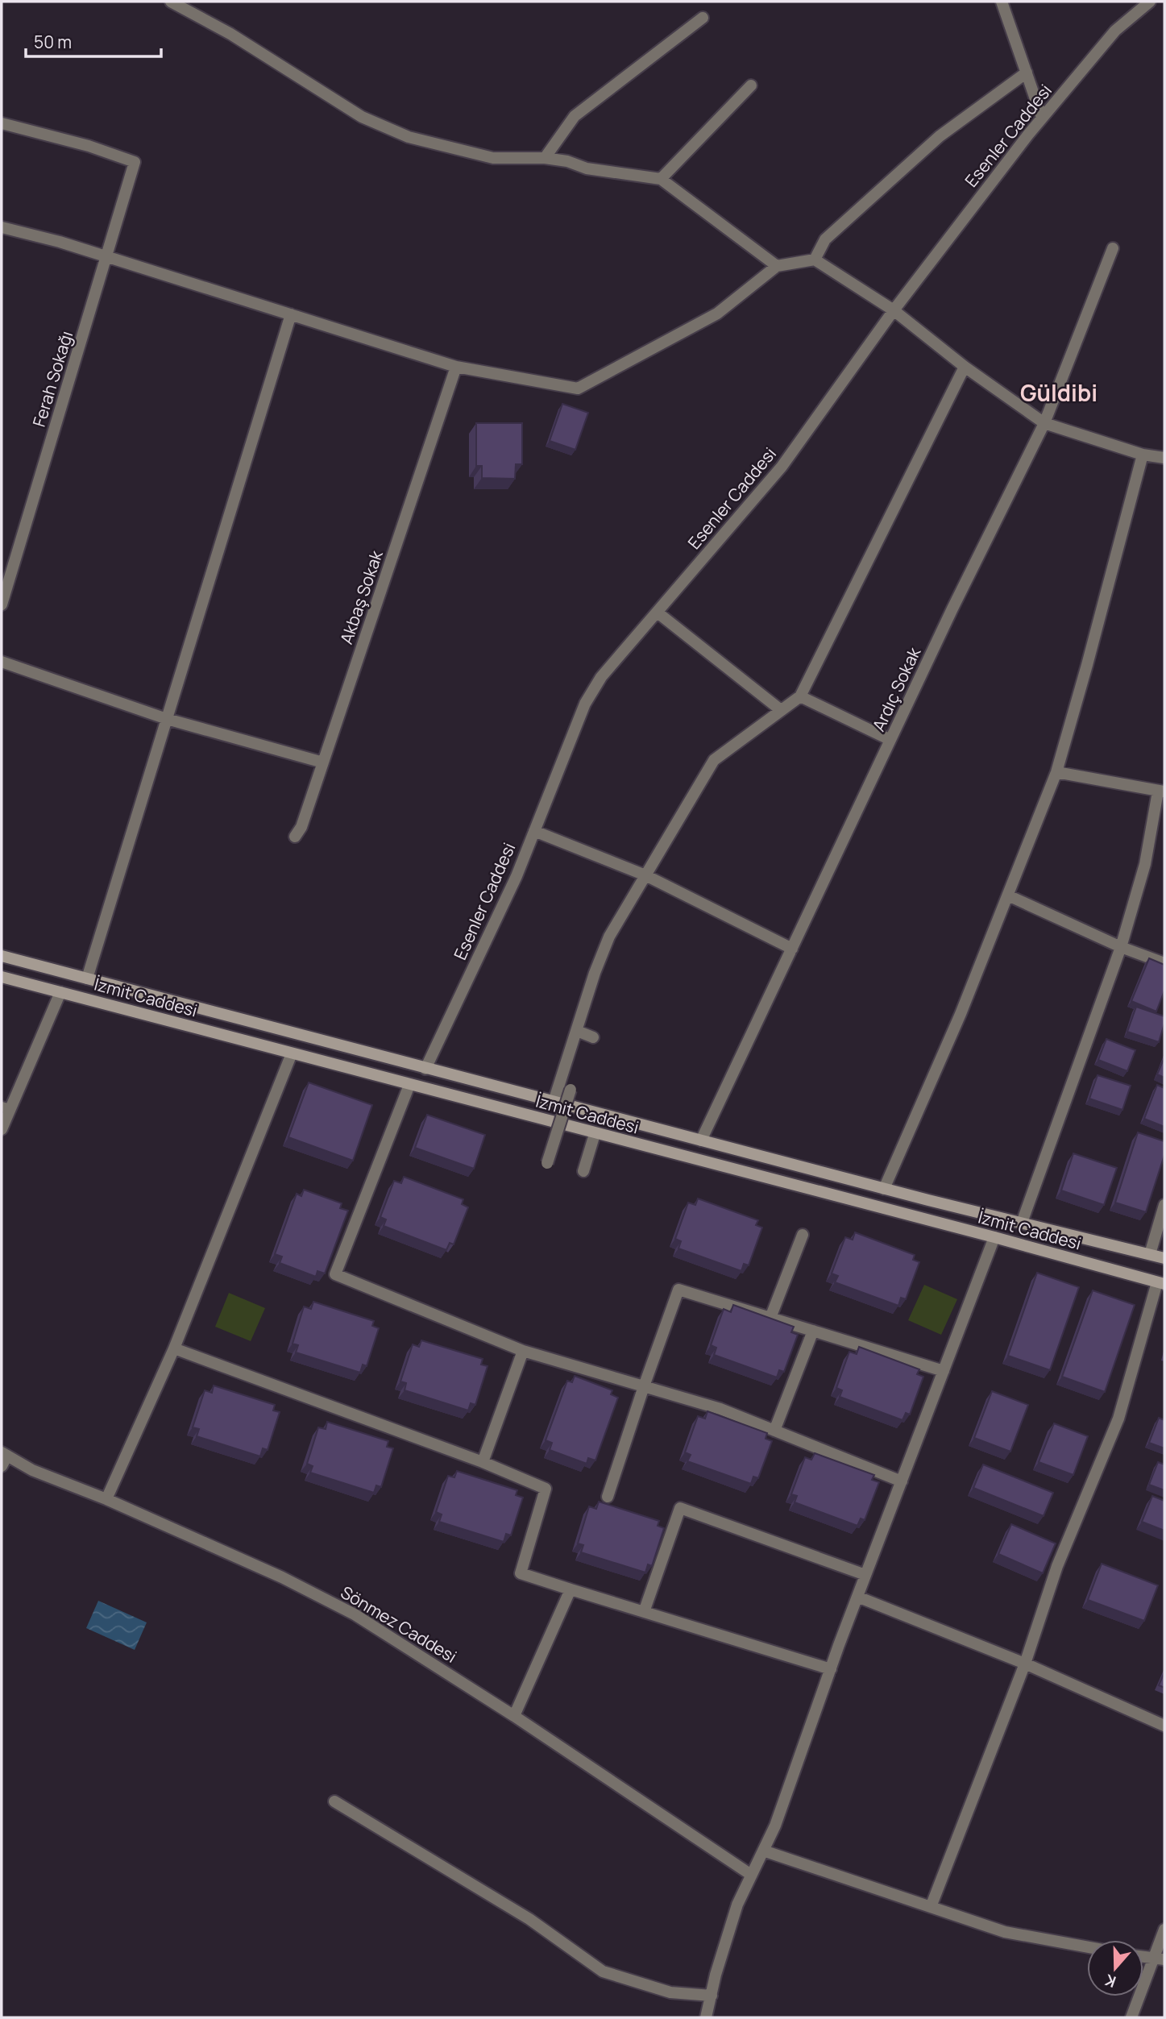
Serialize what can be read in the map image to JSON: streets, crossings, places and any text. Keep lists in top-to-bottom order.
{
  "streets": {
    "main road": ["İzmit Caddesi"],
    "street": [
      "Esenler Caddesi",
      "Ferah Sokağı",
      "Akbaş Sokak",
      "Ardıç Sokak",
      "Sönmez Caddesi"
    ]
  },
  "crossings": [
    ["Esenler Caddesi", "İzmit Caddesi"],
    ["Ardıç Sokak", "İzmit Caddesi"]
  ],
  "districts": ["Güldibi"],
  "scale_bar": "50 m",
  "north": "bottom"
}
